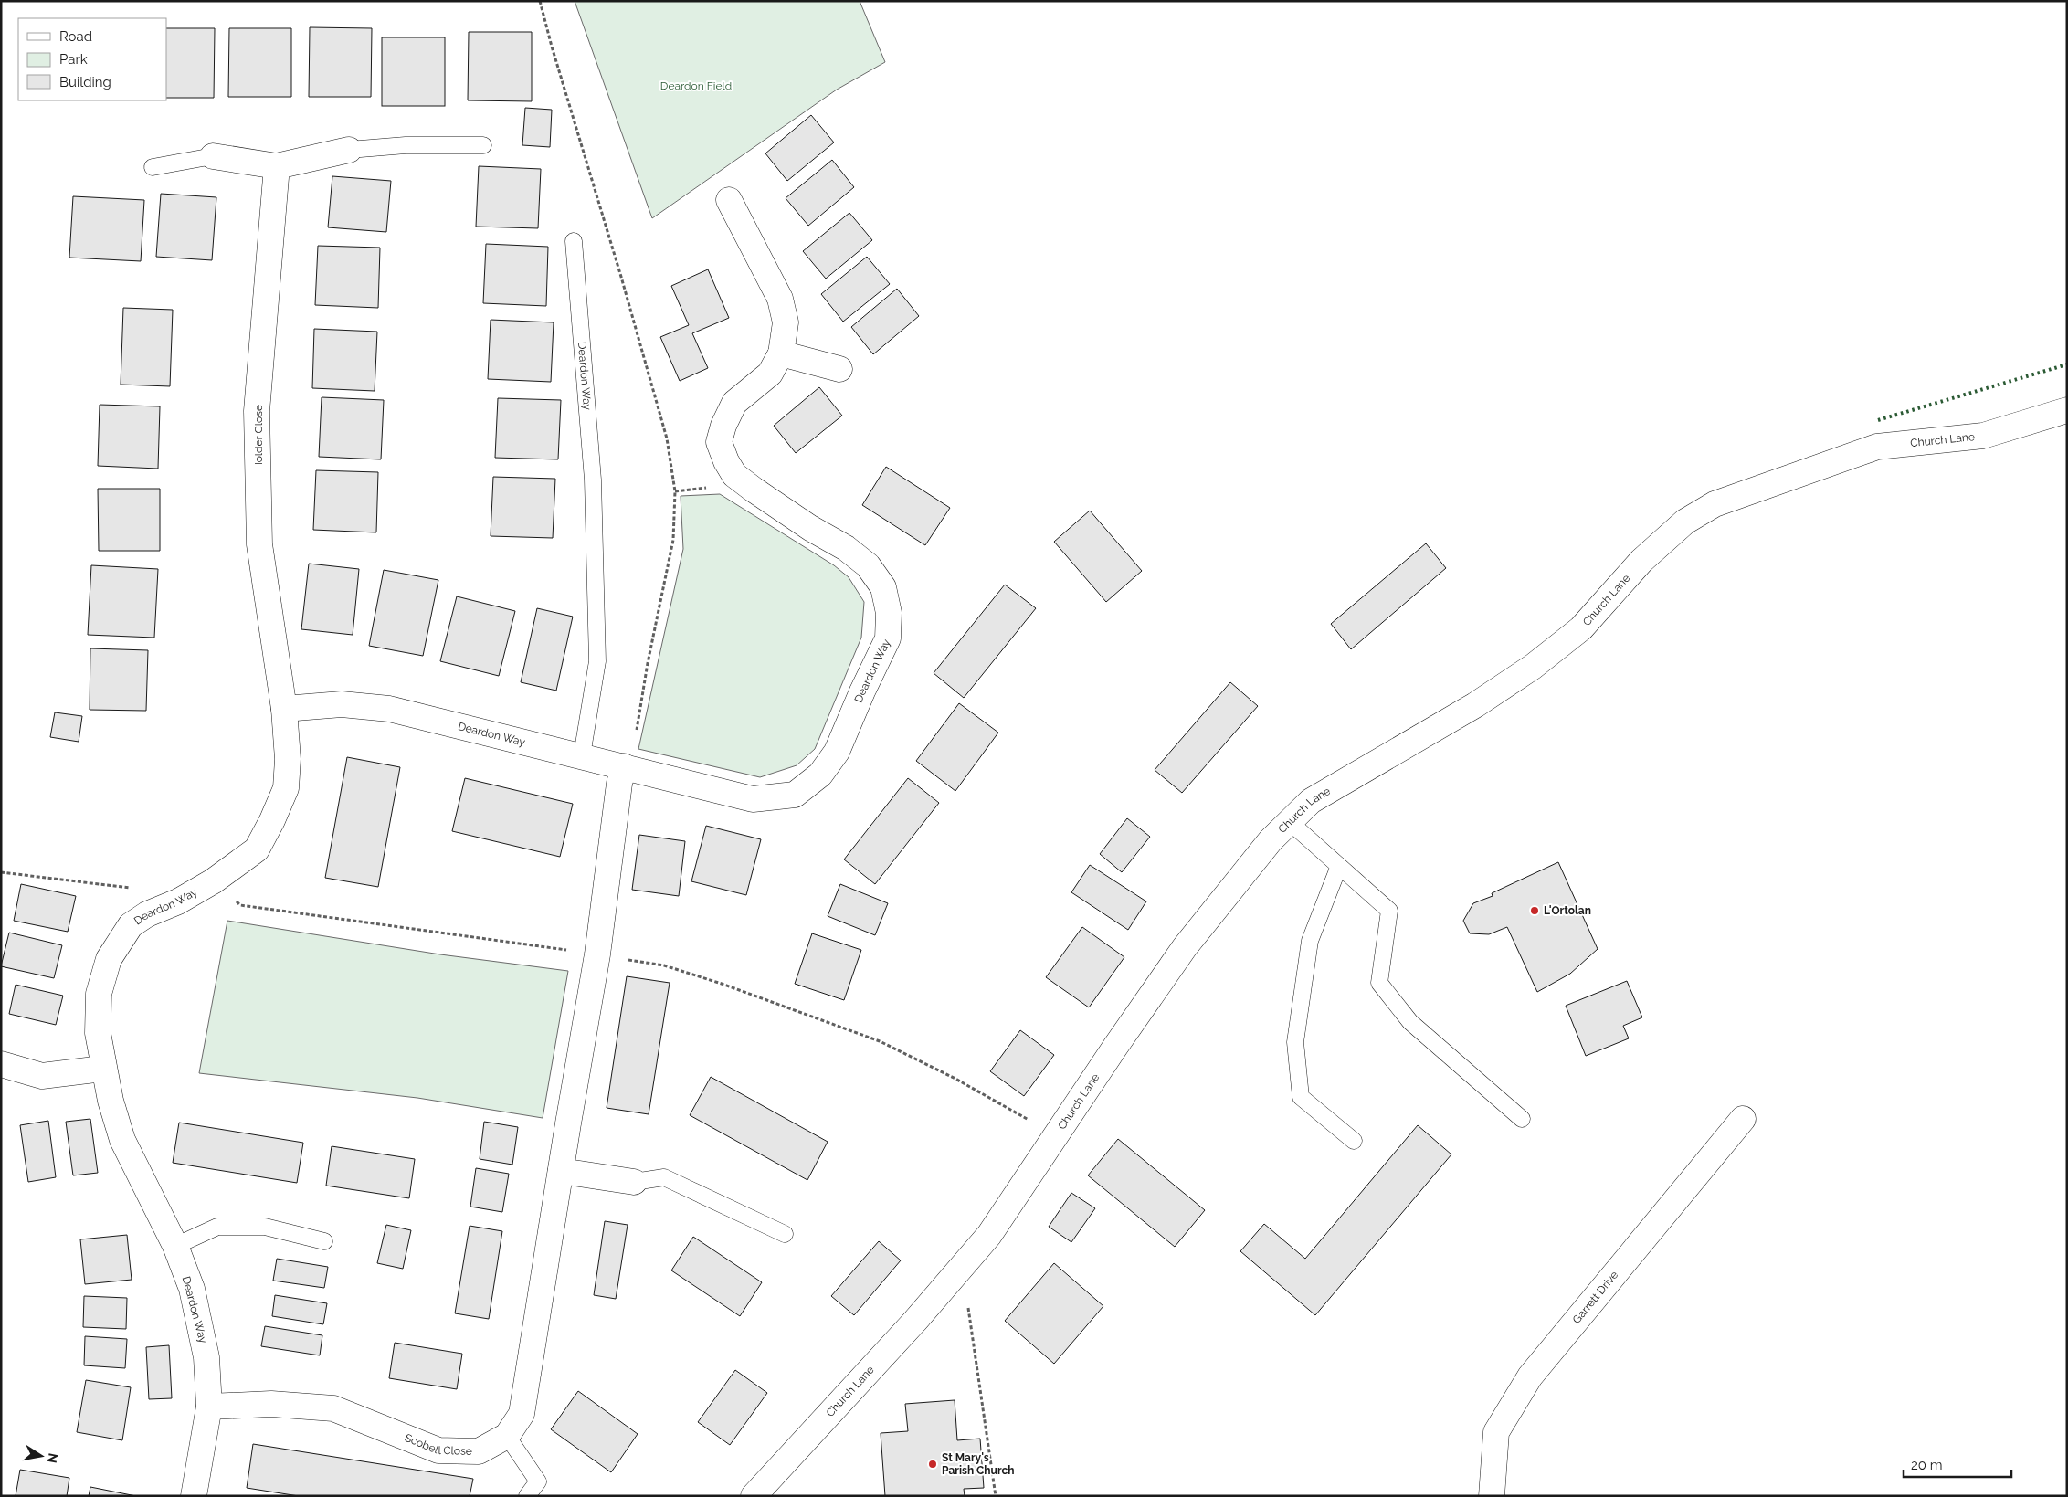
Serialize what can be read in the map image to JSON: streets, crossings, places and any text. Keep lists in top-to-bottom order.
{
  "streets": {
    "street": [
      "Deardon Way",
      "Holder Close",
      "Church Lane",
      "Garrett Drive",
      "Scobell Close"
    ]
  },
  "crossings": [
    ["Deardon Way", "Holder Close"],
    ["Deardon Way", "Scobell Close"]
  ],
  "parks": ["Deardon Field"],
  "places": ["L'Ortolan", "St Mary's Parish Church"],
  "legend": ["Road", "Park", "Building"],
  "scale_bar": "20 m",
  "north": "right"
}
